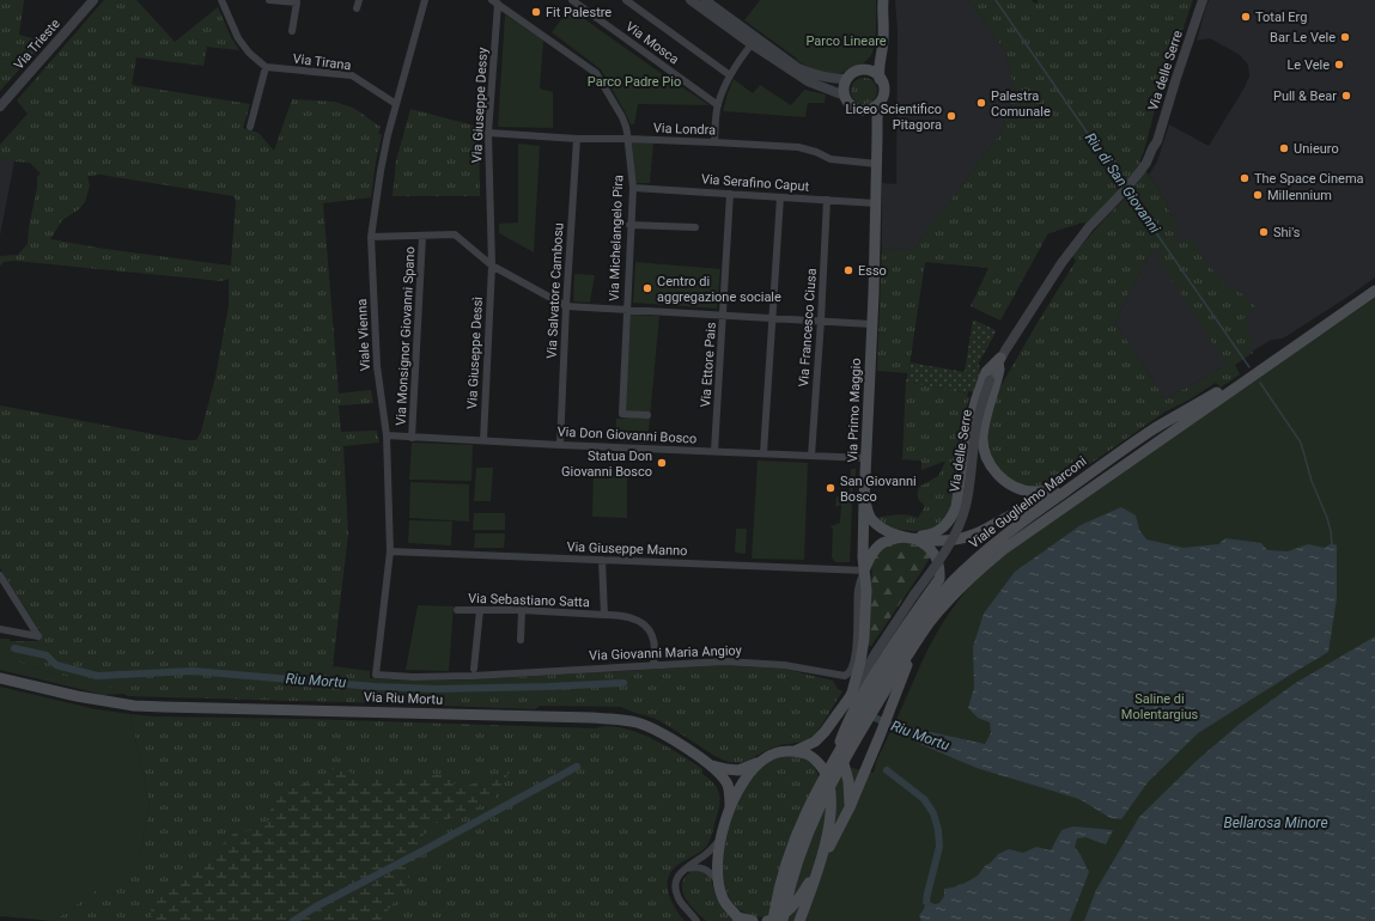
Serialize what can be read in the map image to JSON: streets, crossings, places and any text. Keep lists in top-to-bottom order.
{
  "streets": {
    "main road": ["Via Primo Maggio", "Viale Guglielmo Marconi", "Via Riu Mortu"],
    "street": [
      "Via Mosca",
      "Via Trieste",
      "Via Tirana",
      "Via delle Serre",
      "Via Giuseppe Dessy",
      "Via Londra",
      "Via Serafino Caput",
      "Via Michelangelo Pira",
      "Via Salvatore Cambosu",
      "Via Francesco Ciusa",
      "Viale Vienna",
      "Via Monsignor Giovanni Spano",
      "Via Giuseppe Dessì",
      "Via Ettore Pais",
      "Via Don Giovanni Bosco",
      "Via Giuseppe Manno",
      "Via Sebastiano Satta",
      "Via Giovanni Maria Angioy"
    ]
  },
  "crossings": [
    ["Via Tirana", "Viale Vienna"],
    ["Via delle Serre", "Via Primo Maggio"],
    ["Via Giuseppe Dessy", "Via Londra"],
    ["Via Giuseppe Dessy", "Via Michelangelo Pira"],
    ["Via Giuseppe Dessy", "Via Giuseppe Dessì"],
    ["Via Londra", "Via Michelangelo Pira"],
    ["Via Londra", "Via Salvatore Cambosu"],
    ["Via Londra", "Via Primo Maggio"],
    ["Via Serafino Caput", "Via Michelangelo Pira"],
    ["Via Serafino Caput", "Via Francesco Ciusa"],
    ["Via Serafino Caput", "Via Ettore Pais"],
    ["Via Serafino Caput", "Via Primo Maggio"],
    ["Via Salvatore Cambosu", "Via Don Giovanni Bosco"],
    ["Via Francesco Ciusa", "Via Don Giovanni Bosco"],
    ["Viale Vienna", "Via Don Giovanni Bosco"],
    ["Viale Vienna", "Via Giuseppe Manno"],
    ["Viale Vienna", "Via Giovanni Maria Angioy"],
    ["Via Monsignor Giovanni Spano", "Via Don Giovanni Bosco"],
    ["Via Giuseppe Dessì", "Via Don Giovanni Bosco"],
    ["Via Ettore Pais", "Via Don Giovanni Bosco"],
    ["Via Primo Maggio", "Via Don Giovanni Bosco"],
    ["Via Primo Maggio", "Via Giuseppe Manno"],
    ["Via Primo Maggio", "Via Giovanni Maria Angioy"],
    ["Via Primo Maggio", "Via Riu Mortu"],
    ["Via Giuseppe Manno", "Via Sebastiano Satta"],
    ["Via Giuseppe Manno", "Via Giovanni Maria Angioy"]
  ],
  "water": ["Riu di San Giovanni", "Riu Mortu", "Bellarosa Minore"],
  "parks": ["Parco Lineare", "Parco Padre Pio", "Saline di Molentargius"],
  "places": [
    "Fit Palestre",
    "Total Erg",
    "Bar Le Vele",
    "Le Vele",
    "Pull & Bear",
    "Palestra Comunale",
    "Liceo Scientifico Pitagora",
    "Unieuro",
    "The Space Cinema",
    "Millennium",
    "Shi's",
    "Esso",
    "Centro di aggregazione sociale",
    "Statua Don Giovanni Bosco",
    "San Giovanni Bosco"
  ]
}
